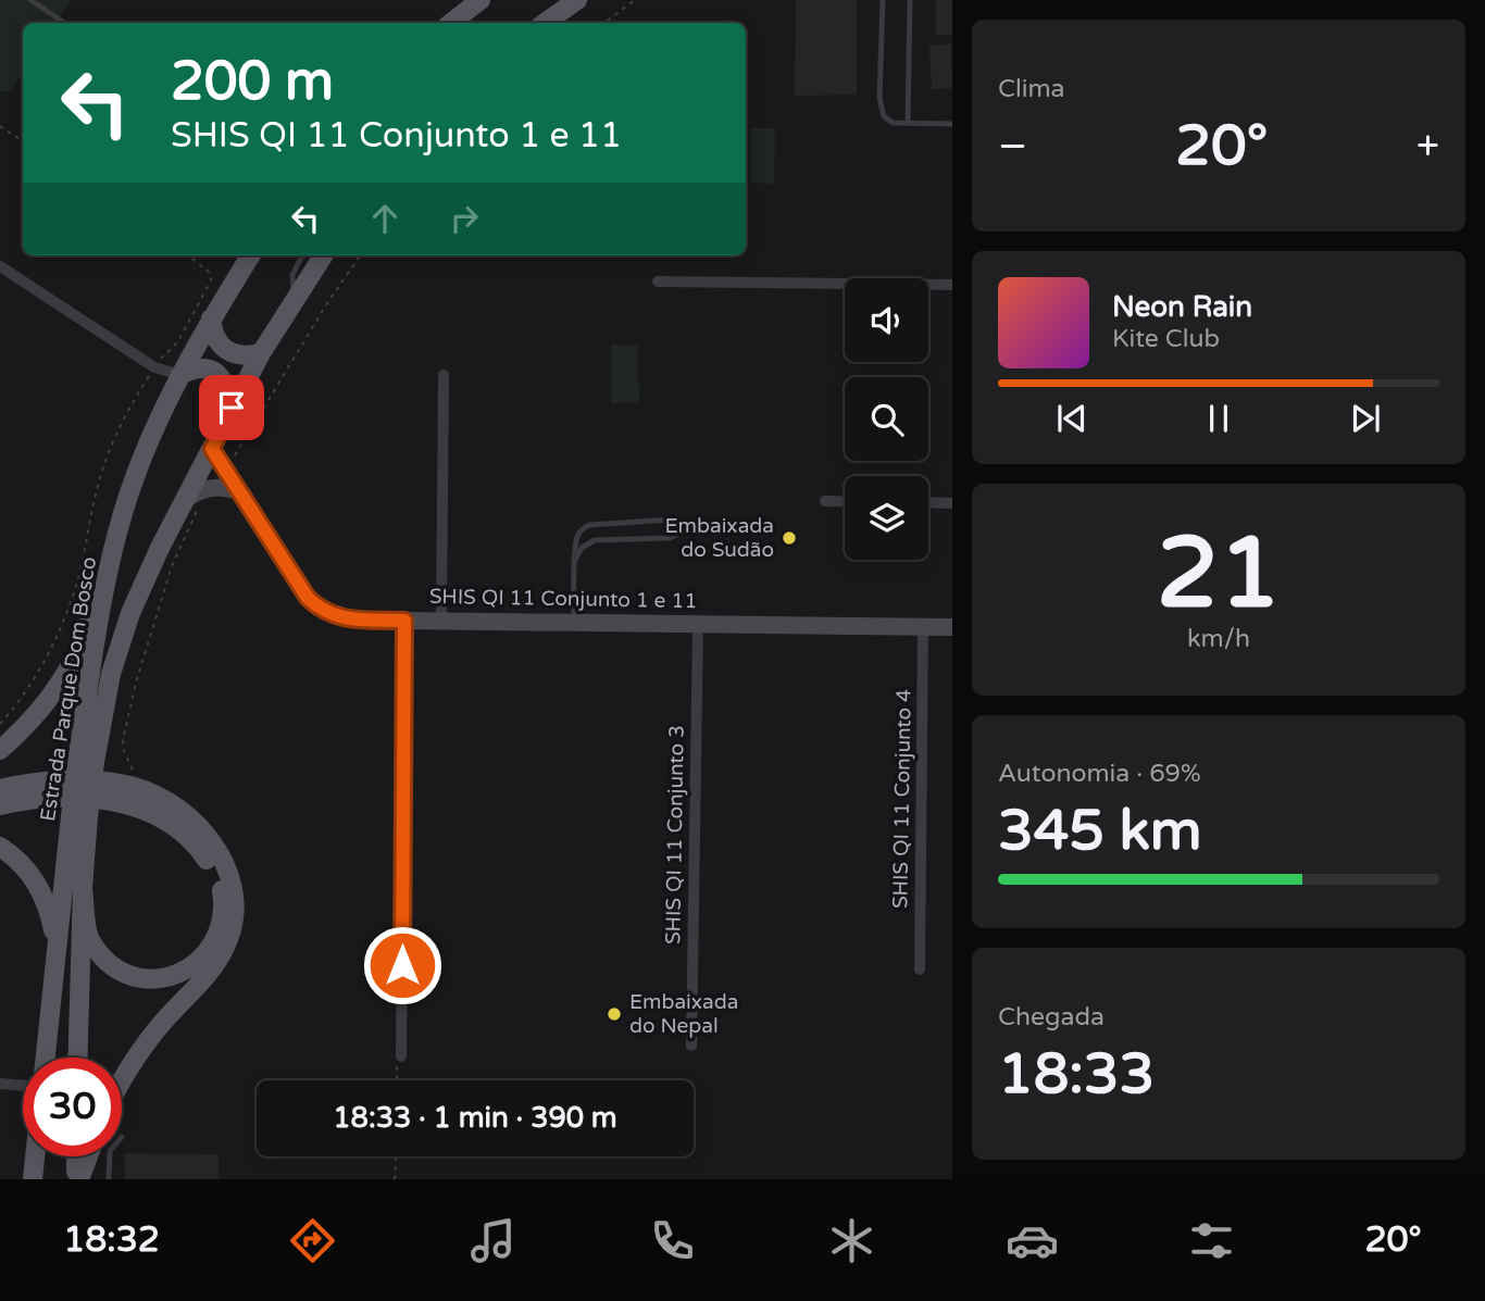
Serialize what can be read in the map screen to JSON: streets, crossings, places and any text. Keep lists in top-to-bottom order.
{
  "streets": {
    "main road": ["Estrada Parque Dom Bosco"],
    "street": ["SHIS QI 11 Conjunto 1 e 11", "SHIS QI 11 Conjunto 4", "SHIS QI 11 Conjunto 3"]
  },
  "crossings": [
    ["SHIS QI 11 Conjunto 1 e 11", "Estrada Parque Dom Bosco"],
    ["SHIS QI 11 Conjunto 1 e 11", "SHIS QI 11 Conjunto 4"],
    ["SHIS QI 11 Conjunto 1 e 11", "SHIS QI 11 Conjunto 3"]
  ],
  "places": ["Embaixada do Sudão", "Embaixada do Nepal"],
  "page": {
    "tile": [
      "Clima",
      ["21", "km/h"],
      ["Autonomia · 69%", "345 km"],
      ["Chegada", "18:33"]
    ],
    "turn": ["200 m", "SHIS QI 11 Conjunto 1 e 11"],
    "heat": ["−", "20°", "+"],
    "song": ["Neon Rain", "Kite Club"],
    "limit": "30",
    "trip": "18:33 · 1 min · 390 m",
    "tabs": ["18:32", "20°"]
  }
}
